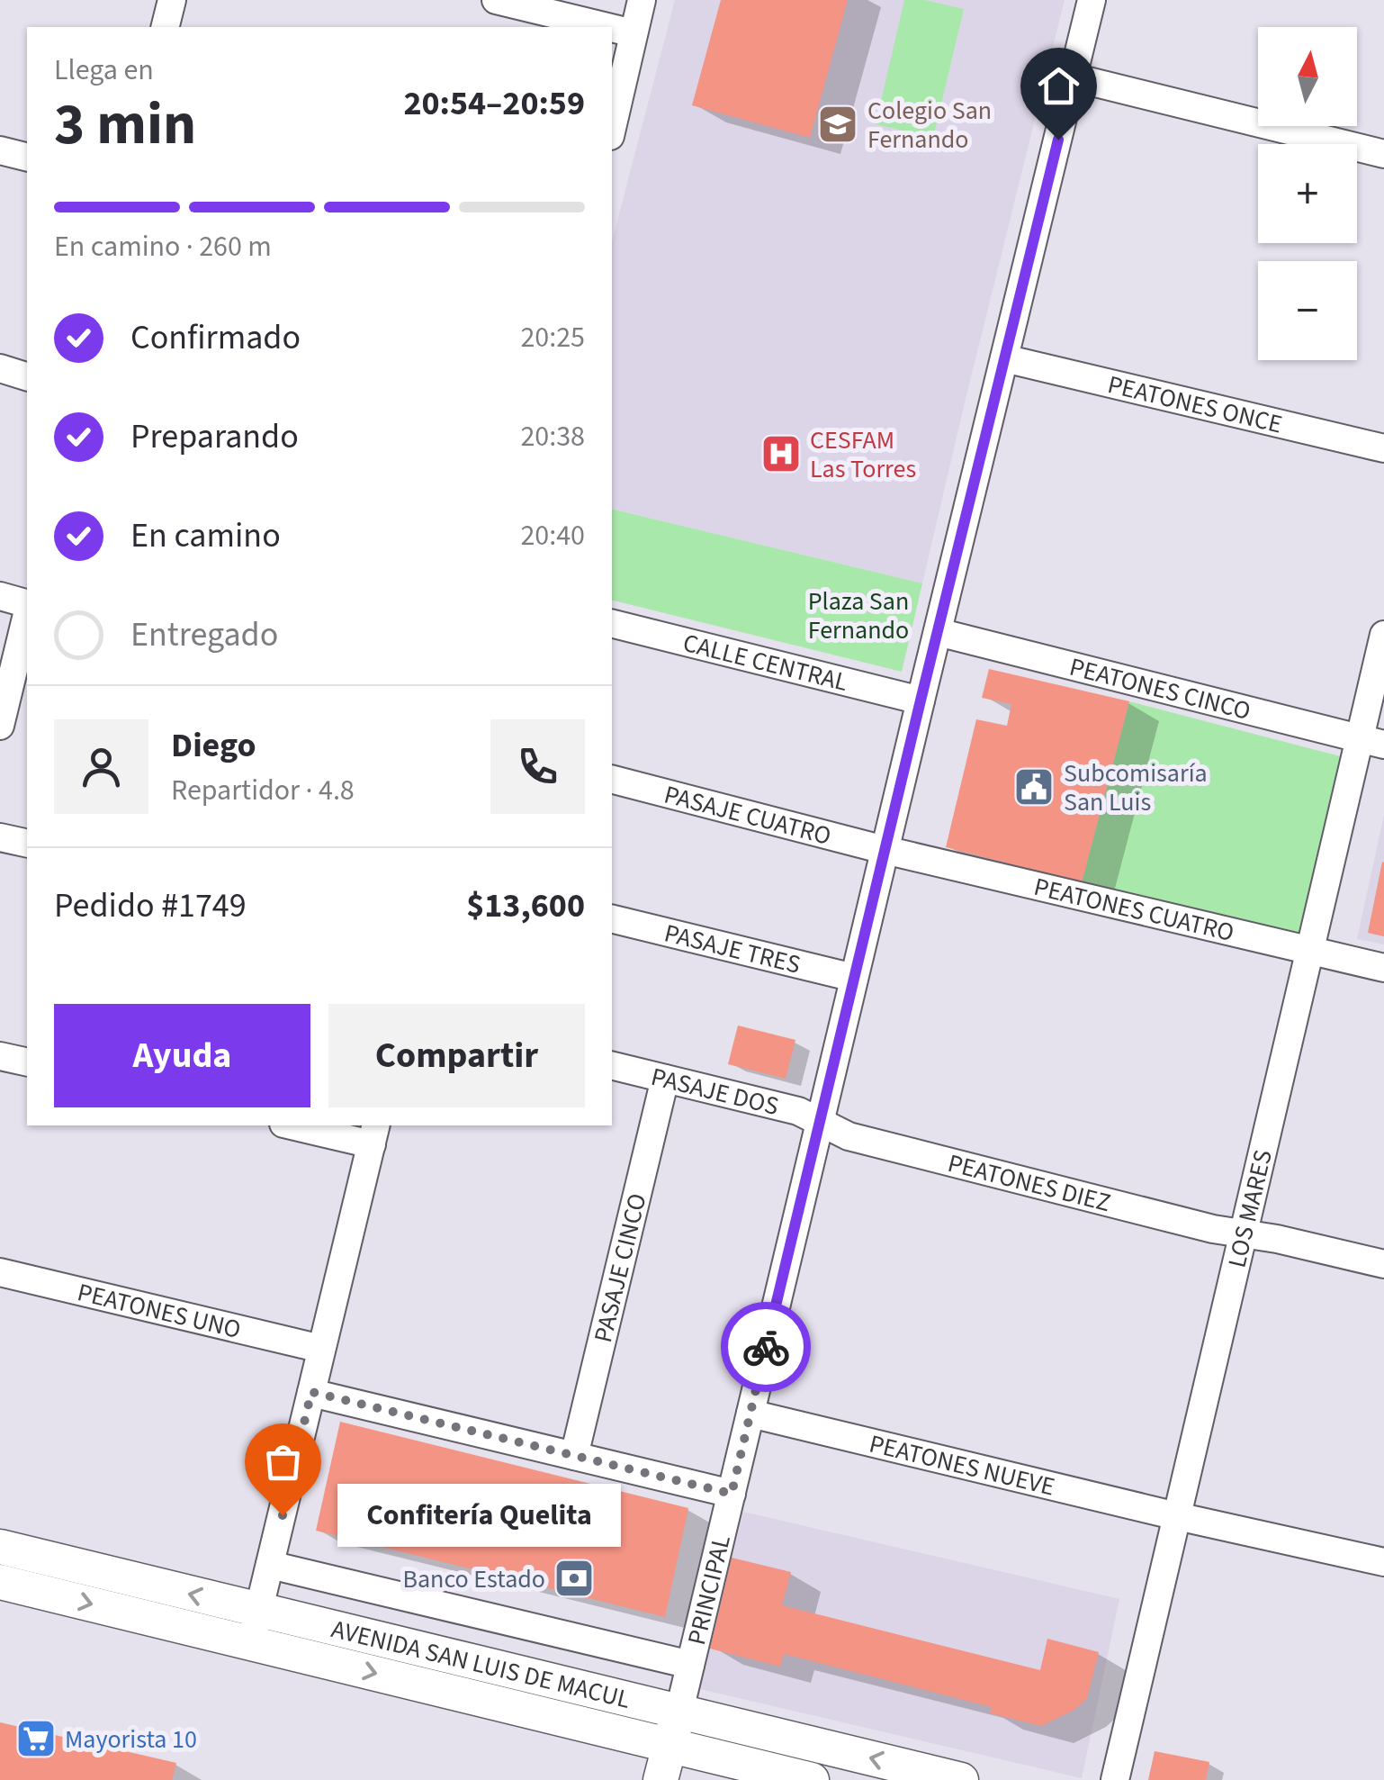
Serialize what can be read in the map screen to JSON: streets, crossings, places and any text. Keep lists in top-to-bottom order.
{
  "streets": {
    "street": [
      "PEATONES ONCE",
      "CALLE CENTRAL",
      "PEATONES CINCO",
      "PASAJE CUATRO",
      "PEATONES CUATRO",
      "PASAJE TRES",
      "PASAJE DOS",
      "PEATONES DIEZ",
      "LOS MARES",
      "PASAJE CINCO",
      "PEATONES UNO",
      "PEATONES NUEVE",
      "PRINCIPAL",
      "AVENIDA SAN LUIS DE MACUL"
    ]
  },
  "crossings": [
    ["PEATONES ONCE", "PRINCIPAL"],
    ["CALLE CENTRAL", "PRINCIPAL"],
    ["PEATONES CINCO", "LOS MARES"],
    ["PEATONES CINCO", "PRINCIPAL"],
    ["PASAJE CUATRO", "PEATONES CUATRO"],
    ["PASAJE CUATRO", "PRINCIPAL"],
    ["PEATONES CUATRO", "LOS MARES"],
    ["PEATONES CUATRO", "PRINCIPAL"],
    ["PASAJE TRES", "PRINCIPAL"],
    ["PASAJE DOS", "PEATONES DIEZ"],
    ["PASAJE DOS", "PASAJE CINCO"],
    ["PASAJE DOS", "PRINCIPAL"],
    ["PEATONES DIEZ", "LOS MARES"],
    ["PEATONES DIEZ", "PRINCIPAL"],
    ["LOS MARES", "PEATONES NUEVE"],
    ["PEATONES NUEVE", "PRINCIPAL"],
    ["PRINCIPAL", "AVENIDA SAN LUIS DE MACUL"]
  ],
  "parks": ["Plaza San Fernando"],
  "places": {
    "school or university": ["Colegio San Fernando"],
    "hospital": ["CESFAM Las Torres"],
    "public building": ["Subcomisaría San Luis"],
    "other": ["Confitería Quelita"],
    "bank": ["Banco Estado"],
    "supermarket": ["Mayorista 10"]
  },
  "north": "top",
  "page": {
    "map_buttons": ["+", "−"],
    "heading": ["3 min", "Llega en", "20:54–20:59"],
    "panel": [
      "Diego",
      "Repartidor · 4.8",
      "Pedido #1749",
      "$13,600"
    ],
    "bar": "En camino · 260 m",
    "list": [
      ["Confirmado", "20:25"],
      ["Preparando", "20:38"],
      ["En camino", "20:40"],
      "Entregado"
    ],
    "buttons": ["Ayuda", "Compartir"],
    "bubble": "Confitería Quelita"
  }
}
